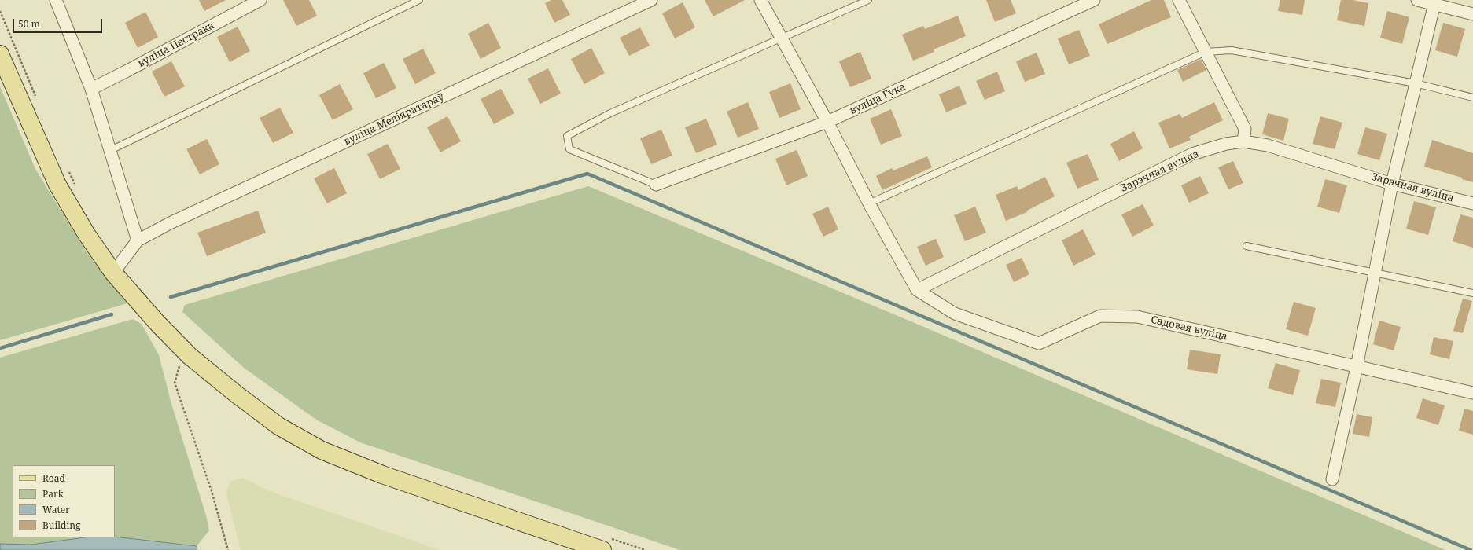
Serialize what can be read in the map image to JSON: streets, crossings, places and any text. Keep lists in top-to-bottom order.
{
  "streets": {
    "street": [
      "вуліца Пестрака",
      "вуліца Гука",
      "вуліца Меліяратараў",
      "Зарэчная вуліца",
      "Садовая вуліца"
    ]
  },
  "crossings": [
    ["Зарэчная вуліца", "Садовая вуліца"]
  ],
  "legend": [
    "Road",
    "Park",
    "Water",
    "Building"
  ],
  "scale_bar": "50 m"
}
